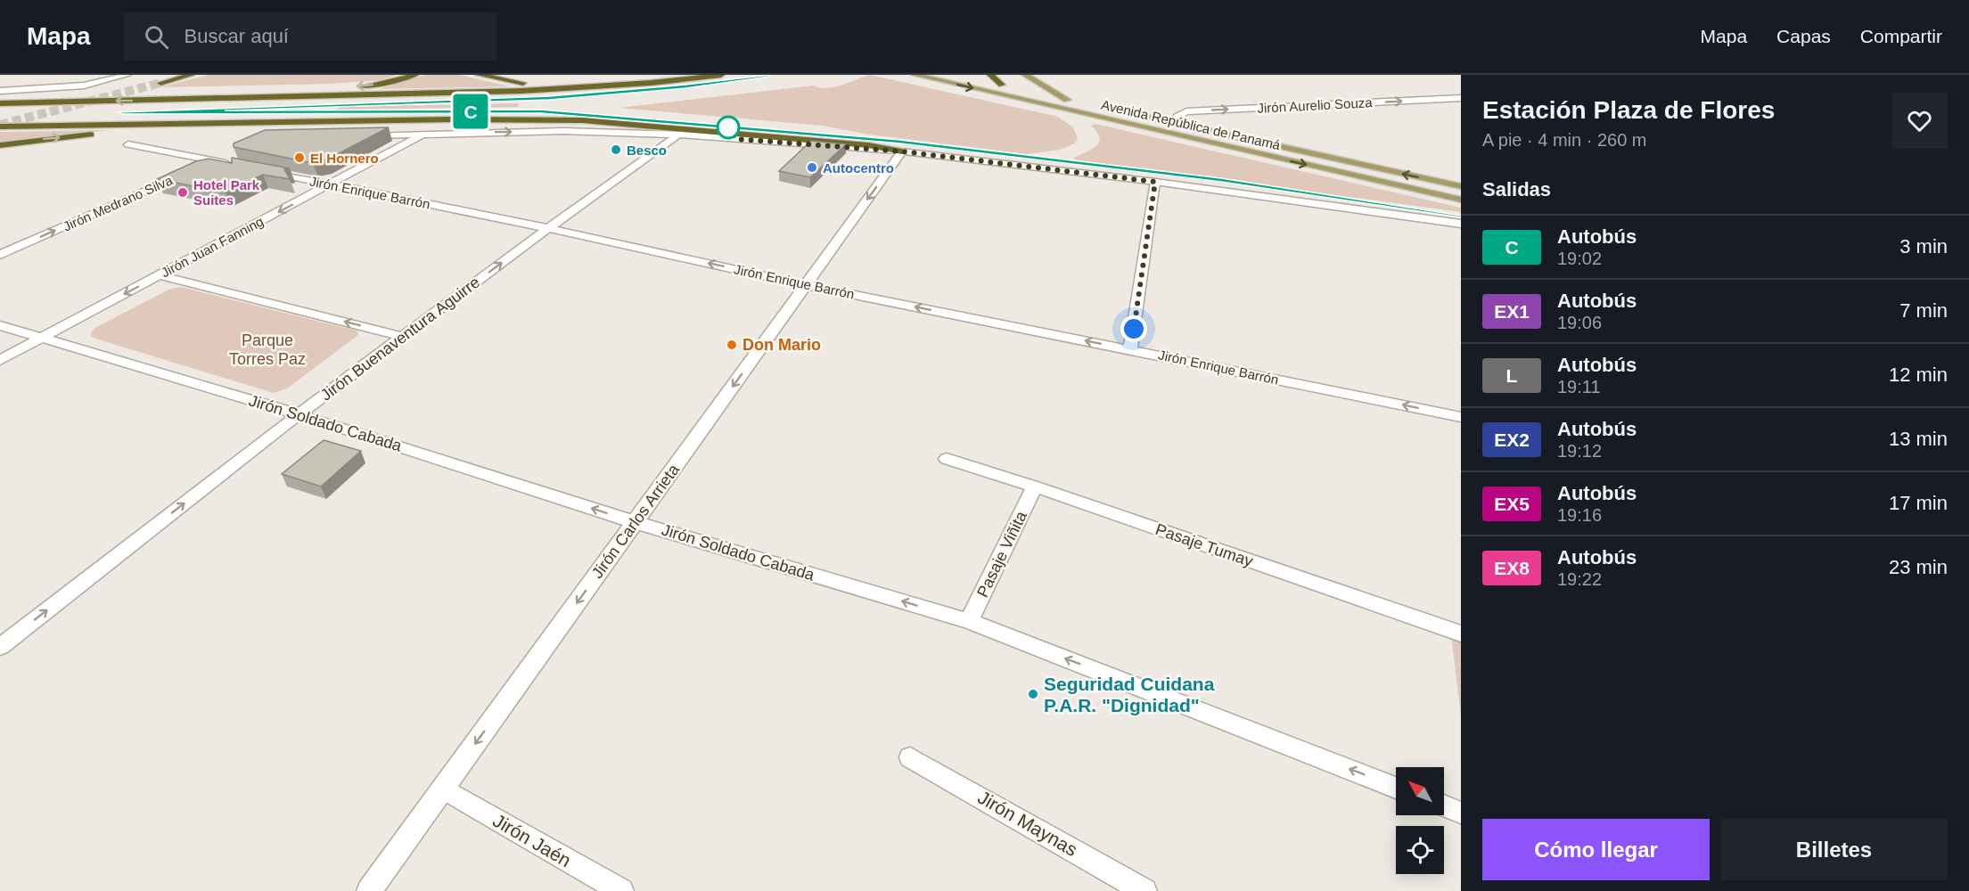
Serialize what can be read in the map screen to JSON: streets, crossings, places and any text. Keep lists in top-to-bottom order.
{
  "streets": {
    "main road": ["Avenida República de Panamá"],
    "street": [
      "Jirón Aurelio Souza",
      "Jirón Enrique Barrón",
      "Jirón Medrano Silva",
      "Jirón Juan Fanning",
      "Jirón Buenaventura Aguirre",
      "Jirón Soldado Cabada",
      "Jirón Carlos Arrieta",
      "Pasaje Tumay",
      "Pasaje Viñita",
      "Jirón Maynas",
      "Jirón Jaén"
    ]
  },
  "crossings": [
    ["Jirón Aurelio Souza", "Avenida República de Panamá"],
    ["Jirón Enrique Barrón", "Jirón Juan Fanning"],
    ["Jirón Enrique Barrón", "Jirón Buenaventura Aguirre"],
    ["Jirón Enrique Barrón", "Jirón Carlos Arrieta"],
    ["Jirón Juan Fanning", "Jirón Soldado Cabada"],
    ["Jirón Buenaventura Aguirre", "Jirón Soldado Cabada"],
    ["Jirón Soldado Cabada", "Jirón Carlos Arrieta"],
    ["Jirón Soldado Cabada", "Pasaje Viñita"],
    ["Jirón Carlos Arrieta", "Jirón Jaén"],
    ["Pasaje Tumay", "Pasaje Viñita"]
  ],
  "one_way": [
    "Jirón Juan Fanning",
    "Jirón Buenaventura Aguirre",
    "Jirón Soldado Cabada",
    "Jirón Carlos Arrieta"
  ],
  "parks": ["Parque Torres Paz"],
  "places": [
    "Besco",
    "El Hornero",
    "Autocentro",
    "Hotel Park Suites",
    "Don Mario",
    "Seguridad Cuidana P.A.R. \"Dignidad\""
  ],
  "lines": ["bus line C"],
  "north": "top left",
  "page": {
    "header": "Mapa",
    "search": "Buscar aquí",
    "nav": ["Mapa", "Capas", "Compartir"],
    "on_map": "C",
    "heading": [
      ["Estación Plaza de Flores", "A pie · 4 min · 260 m"],
      "Salidas"
    ],
    "list": [
      {
        "mark": "C",
        "name": "Autobús",
        "note": "19:02",
        "value": "3 min"
      },
      {
        "mark": "EX1",
        "name": "Autobús",
        "note": "19:06",
        "value": "7 min"
      },
      {
        "mark": "L",
        "name": "Autobús",
        "note": "19:11",
        "value": "12 min"
      },
      {
        "mark": "EX2",
        "name": "Autobús",
        "note": "19:12",
        "value": "13 min"
      },
      {
        "mark": "EX5",
        "name": "Autobús",
        "note": "19:16",
        "value": "17 min"
      },
      {
        "mark": "EX8",
        "name": "Autobús",
        "note": "19:22",
        "value": "23 min"
      }
    ],
    "buttons": ["Cómo llegar", "Billetes"]
  }
}
